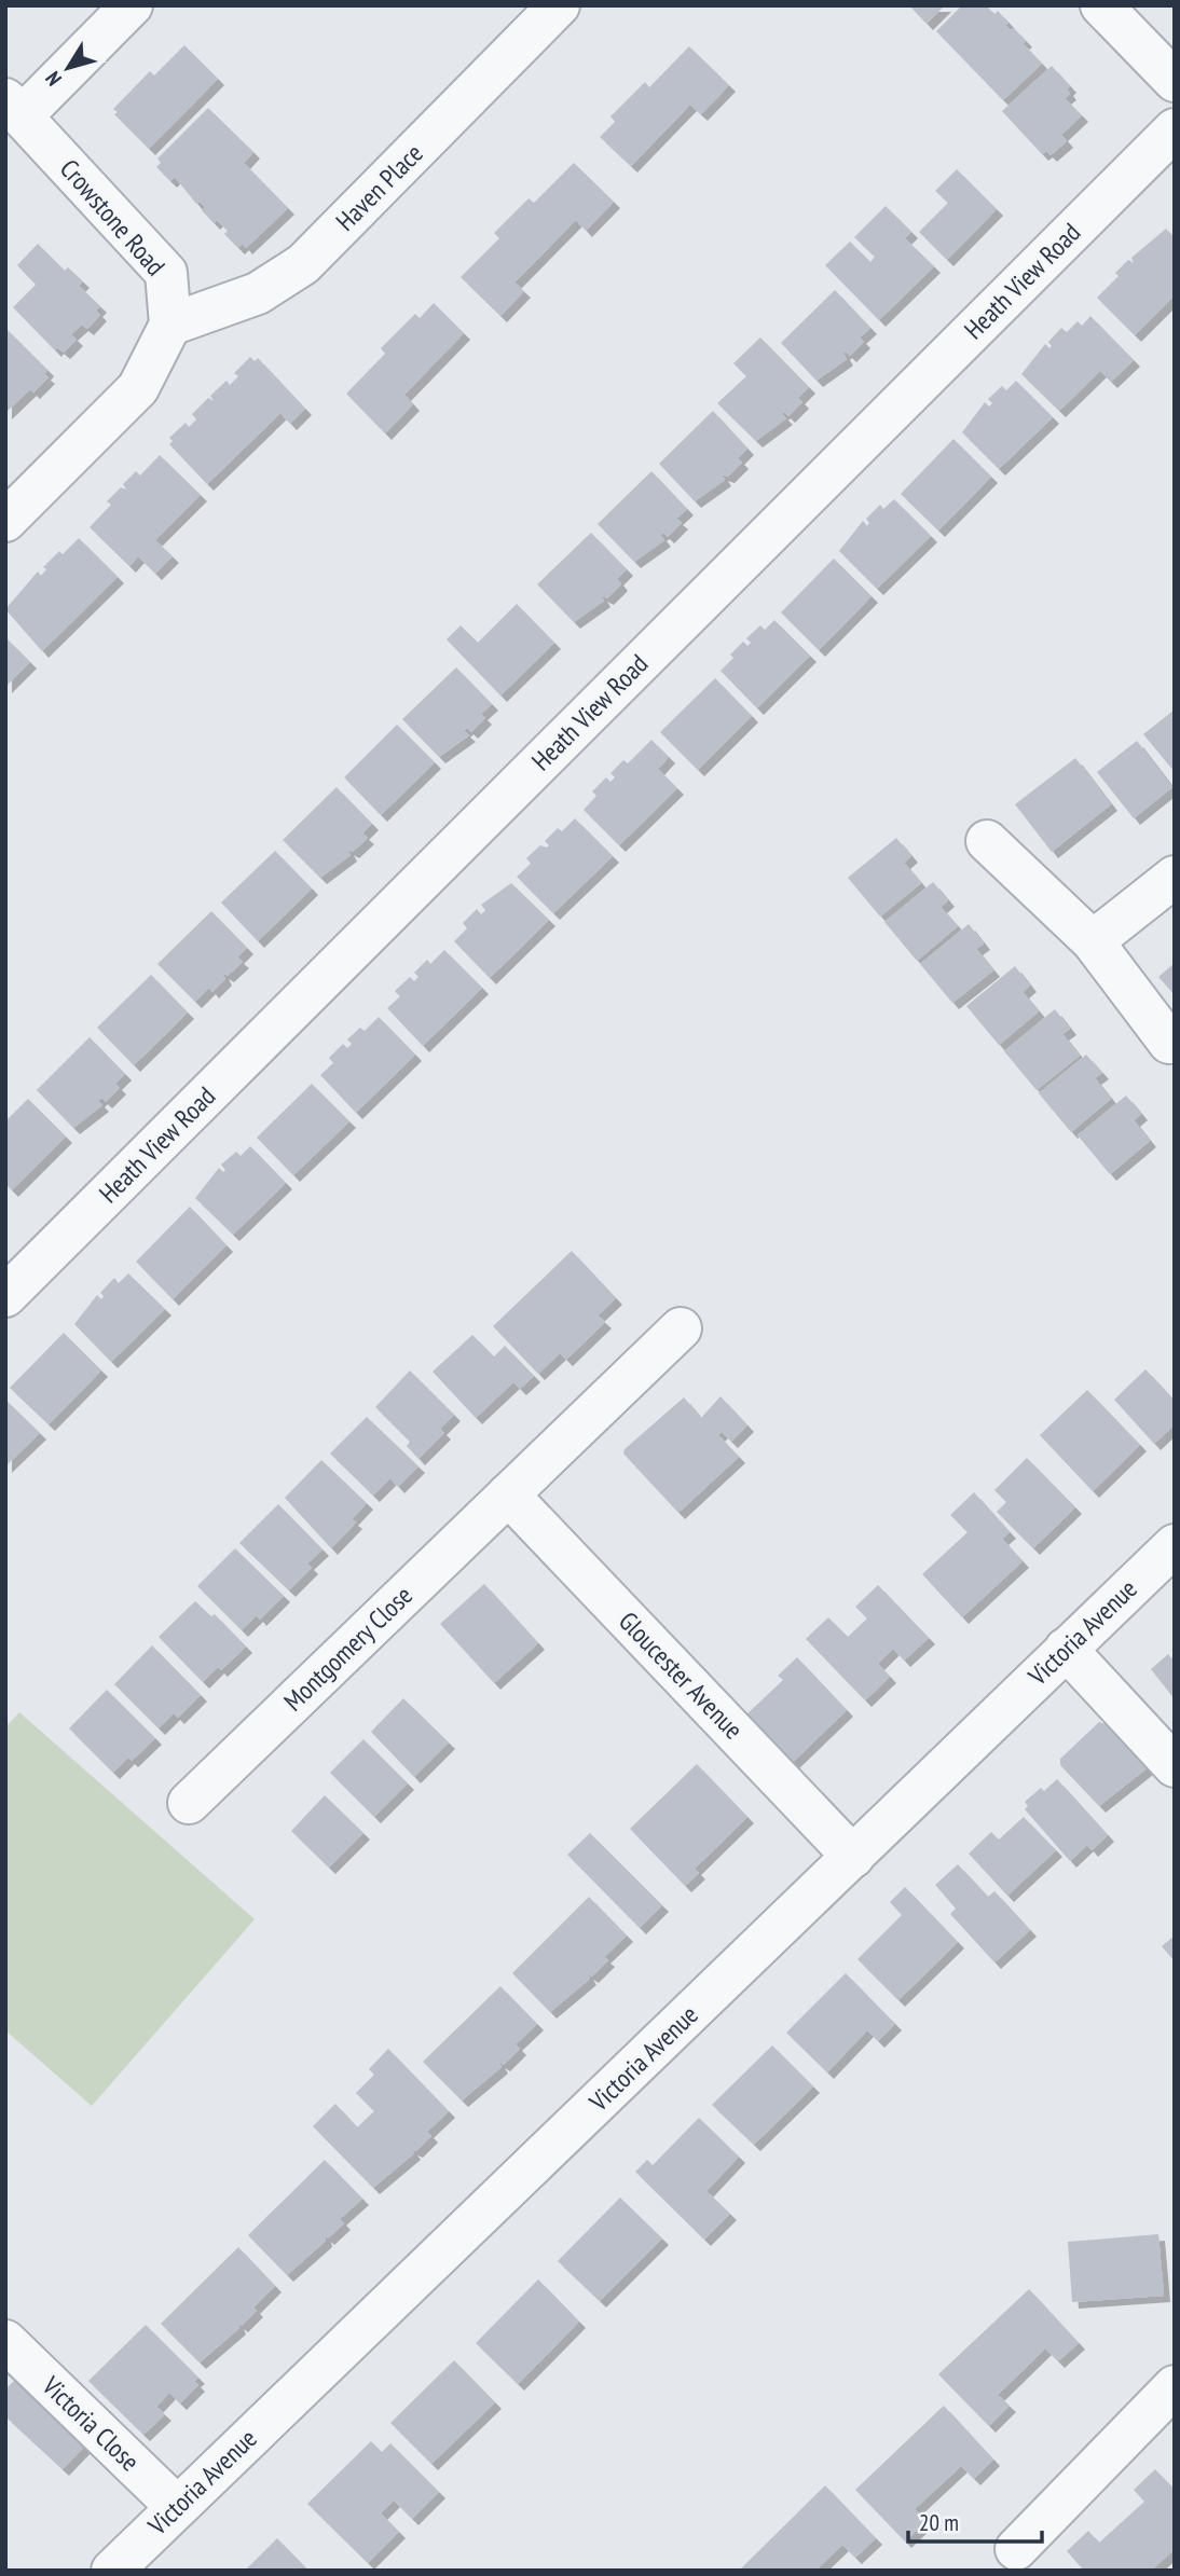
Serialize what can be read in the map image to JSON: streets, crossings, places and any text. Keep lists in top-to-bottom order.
{
  "streets": {
    "street": [
      "Haven Place",
      "Crowstone Road",
      "Heath View Road",
      "Victoria Avenue",
      "Montgomery Close",
      "Gloucester Avenue",
      "Victoria Close"
    ]
  },
  "crossings": [
    ["Haven Place", "Crowstone Road"],
    ["Victoria Avenue", "Gloucester Avenue"],
    ["Victoria Avenue", "Victoria Close"],
    ["Montgomery Close", "Gloucester Avenue"]
  ],
  "scale_bar": "20 m",
  "north": "bottom left"
}
